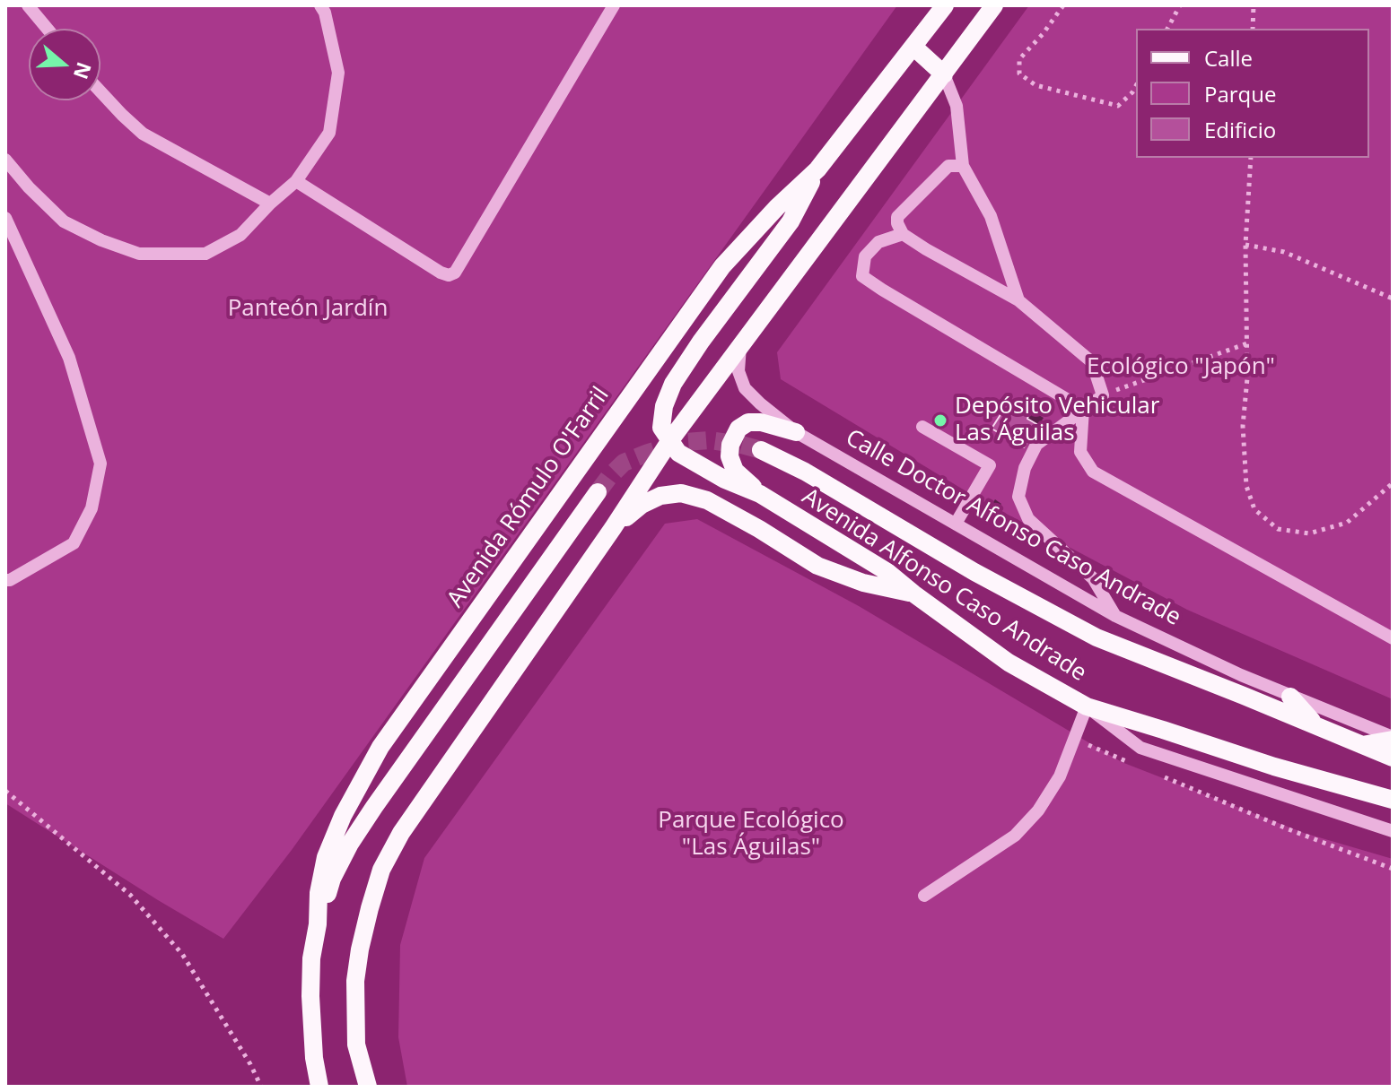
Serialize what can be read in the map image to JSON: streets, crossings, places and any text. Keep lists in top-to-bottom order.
{
  "streets": {
    "main road": ["Avenida Rómulo O'Farril", "Avenida Alfonso Caso Andrade"],
    "street": ["Calle Doctor Alfonso Caso Andrade"]
  },
  "parks": ["Panteón Jardín", "Ecológico \"Japón\"", "Parque Ecológico \"Las Águilas\""],
  "places": ["Depósito Vehicular Las Águilas"],
  "legend": ["Calle", "Parque", "Edificio"],
  "north": "right"
}
